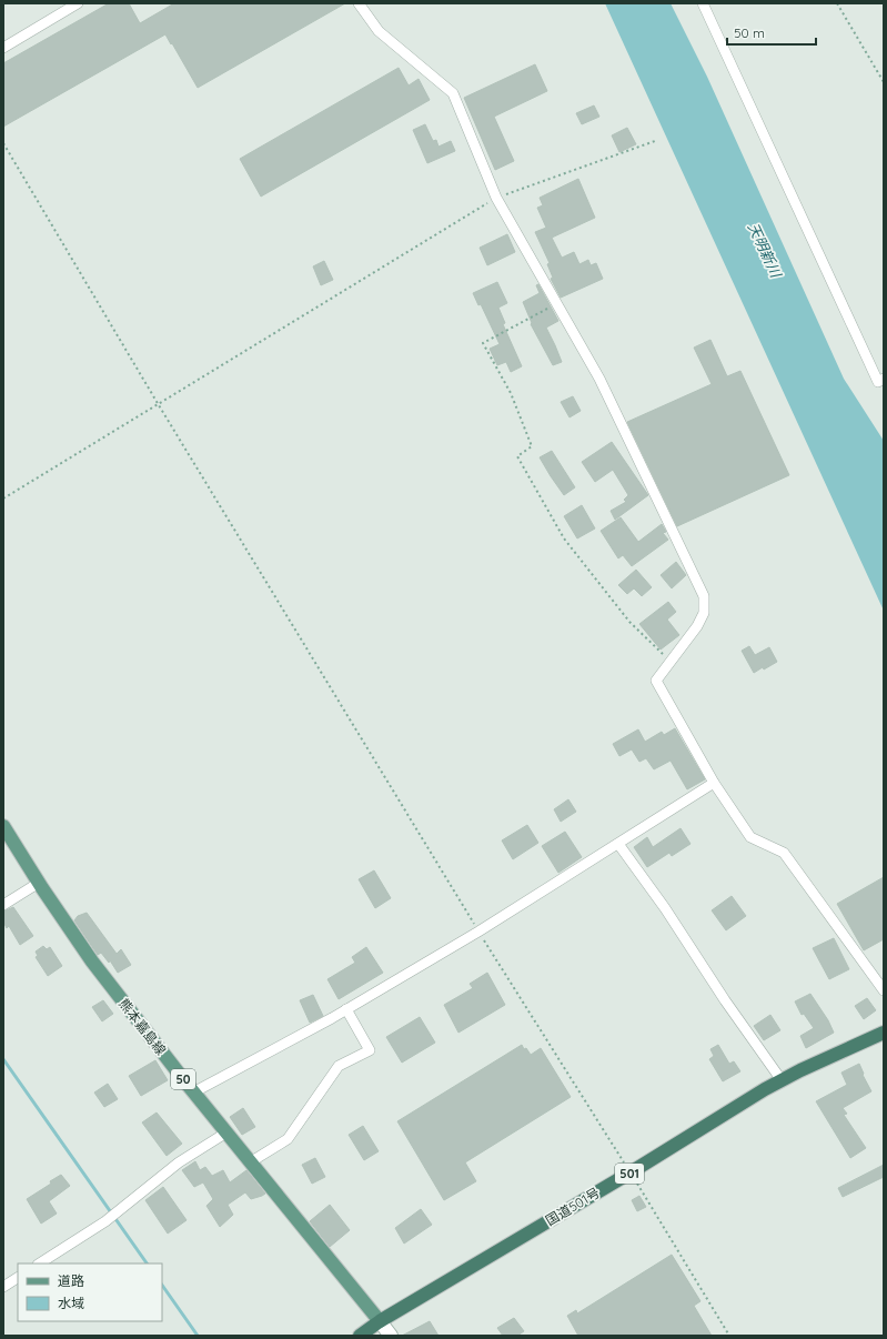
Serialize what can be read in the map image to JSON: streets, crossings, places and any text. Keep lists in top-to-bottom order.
{
  "streets": {
    "highway": ["501", "国道501号"],
    "main road": ["熊本嘉島線", "50"]
  },
  "crossings": [
    ["熊本嘉島線", "国道501号"]
  ],
  "water": ["天明新川"],
  "legend": ["道路", "水域"],
  "scale_bar": "50 m"
}
